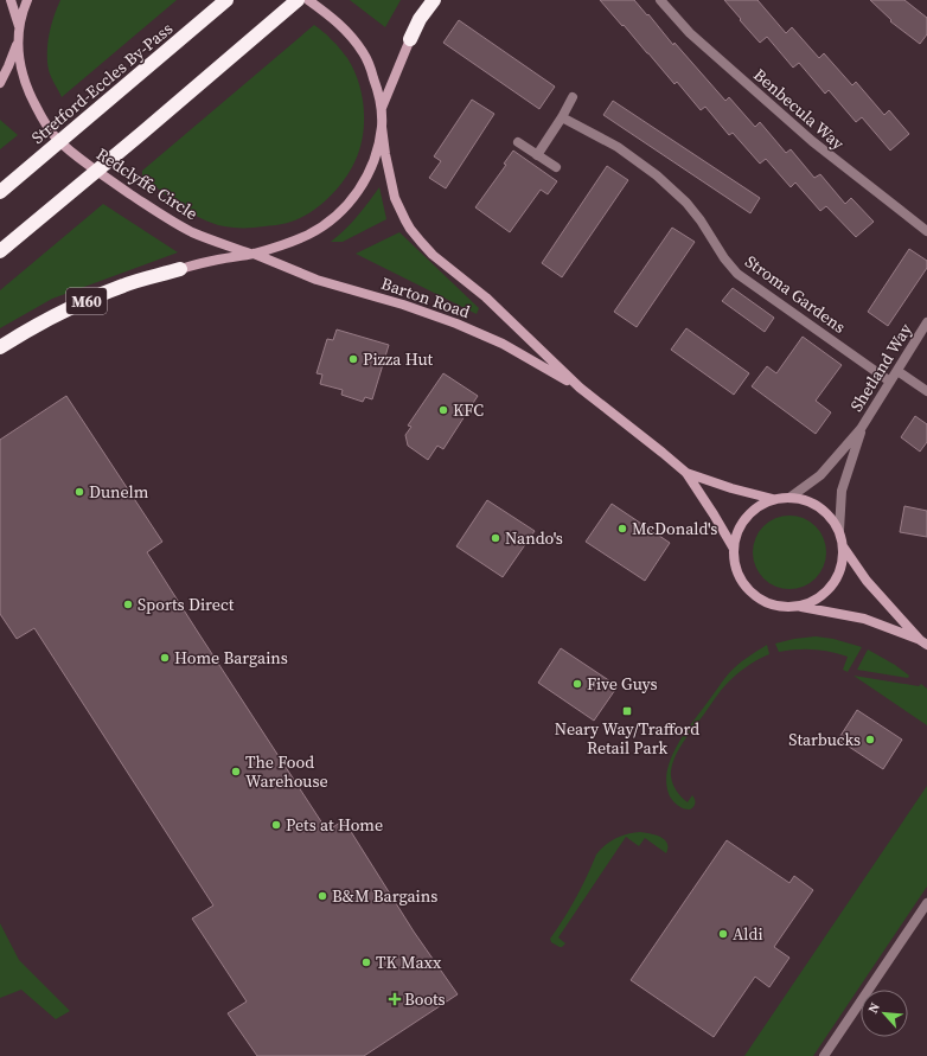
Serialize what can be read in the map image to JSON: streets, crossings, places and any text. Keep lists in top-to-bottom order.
{
  "streets": {
    "highway": ["Stretford-Eccles By-Pass", "M60"],
    "main road": ["Redclyffe Circle", "Barton Road"],
    "street": ["Benbecula Way", "Stroma Gardens", "Shetland Way"]
  },
  "crossings": [
    ["Redclyffe Circle", "Barton Road"],
    ["Stroma Gardens", "Shetland Way"],
    ["Barton Road", "Shetland Way"]
  ],
  "places": {
    "other": [
      "Pizza Hut",
      "KFC",
      "Dunelm",
      "McDonald's",
      "Nando's",
      "Sports Direct",
      "Home Bargains",
      "Five Guys",
      "Starbucks",
      "The Food Warehouse",
      "Pets at Home",
      "B&M Bargains",
      "Aldi",
      "TK Maxx"
    ],
    "transit": ["Neary Way/Trafford Retail Park"],
    "health": ["Boots"]
  },
  "north": "top left"
}
